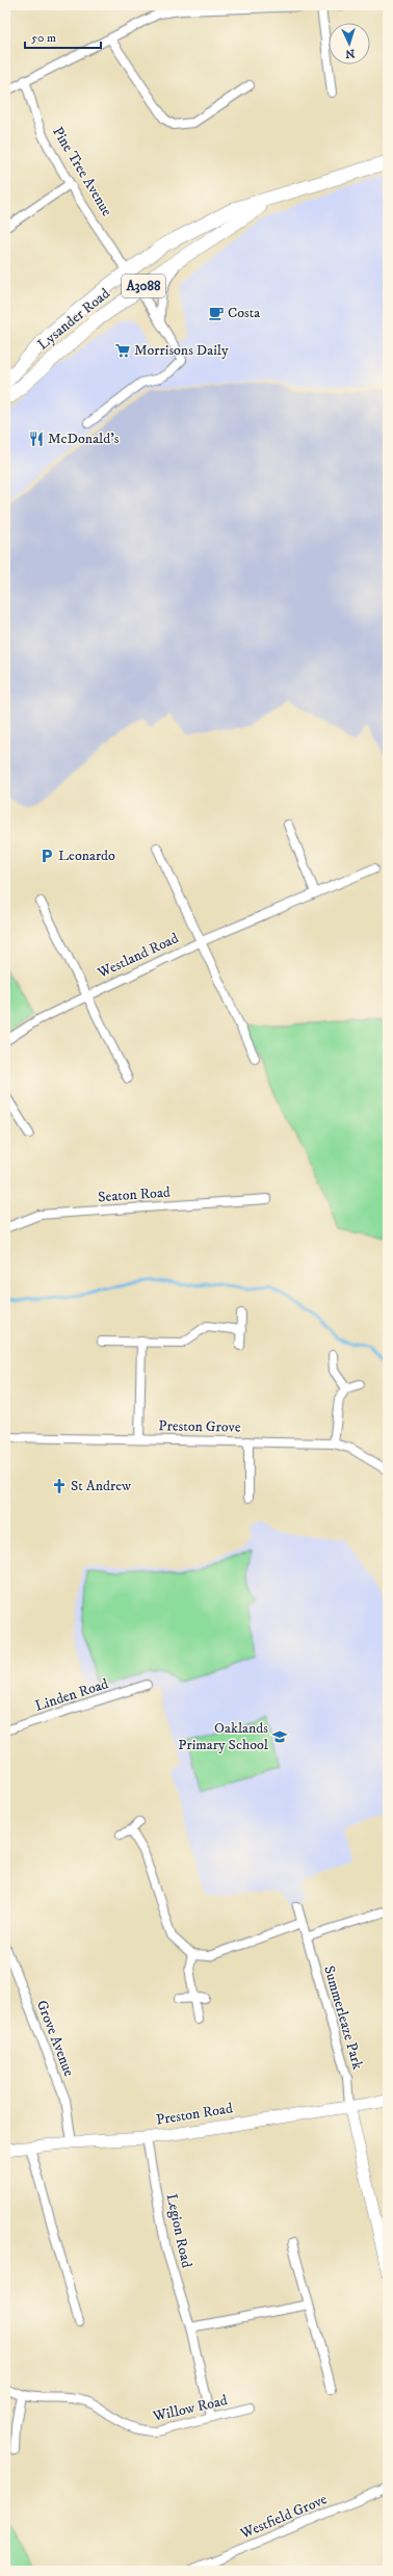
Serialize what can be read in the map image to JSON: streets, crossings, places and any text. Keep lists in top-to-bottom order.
{
  "streets": {
    "main road": ["A3088", "Lysander Road"],
    "street": [
      "Pine Tree Avenue",
      "Westland Road",
      "Seaton Road",
      "Preston Grove",
      "Linden Road",
      "Summerleaze Park",
      "Grove Avenue",
      "Preston Road",
      "Legion Road",
      "Willow Road",
      "Westfield Grove"
    ]
  },
  "crossings": [
    ["Pine Tree Avenue", "Lysander Road"],
    ["Summerleaze Park", "Preston Road"],
    ["Grove Avenue", "Preston Road"],
    ["Preston Road", "Legion Road"],
    ["Legion Road", "Willow Road"]
  ],
  "places": {
    "cafe": ["Costa"],
    "supermarket": ["Morrisons Daily"],
    "restaurant": ["McDonald's"],
    "parking": ["Leonardo"],
    "church": ["St Andrew"],
    "school or university": ["Oaklands Primary School"]
  },
  "scale_bar": "50 m",
  "north": "bottom"
}
